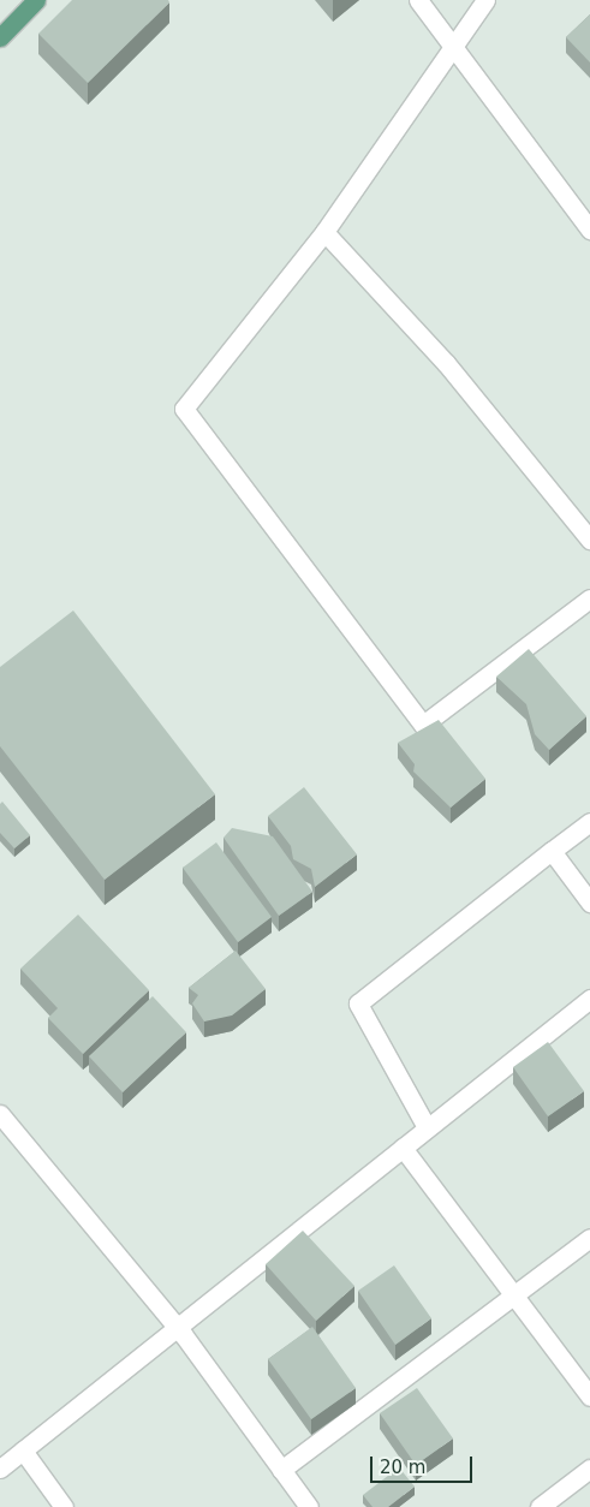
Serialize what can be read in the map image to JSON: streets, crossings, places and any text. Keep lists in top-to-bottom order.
{
  "scale_bar": "20 m"
}
